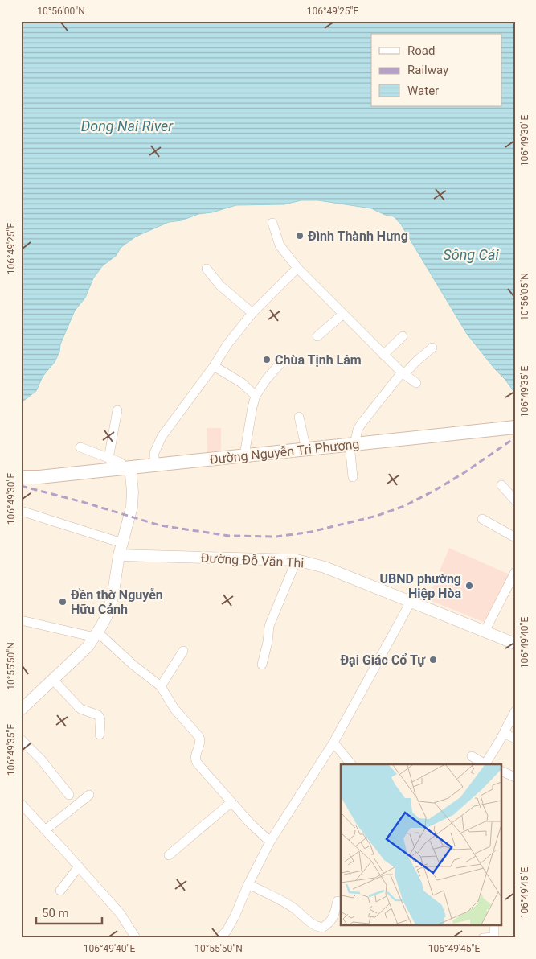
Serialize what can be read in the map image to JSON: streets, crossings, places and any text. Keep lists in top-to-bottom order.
{
  "streets": {
    "main road": ["Đường Nguyễn Tri Phương"],
    "street": ["Đường Đỗ Văn Thi"]
  },
  "water": ["Dong Nai River", "Sông Cái"],
  "places": [
    "Đình Thành Hưng",
    "Chùa Tịnh Lâm",
    "UBND phường Hiệp Hòa",
    "Đền thờ Nguyễn Hữu Cảnh",
    "Đại Giác Cổ Tự"
  ],
  "legend": ["Road", "Railway", "Water"],
  "scale_bar": "50 m",
  "coordinates": [
    "10°56'00\"N",
    "106°49'25\"E",
    "106°49'30\"E",
    "10°56'05\"N",
    "106°49'35\"E",
    "106°49'40\"E",
    "10°55'50\"N",
    "106°49'45\"E"
  ]
}
